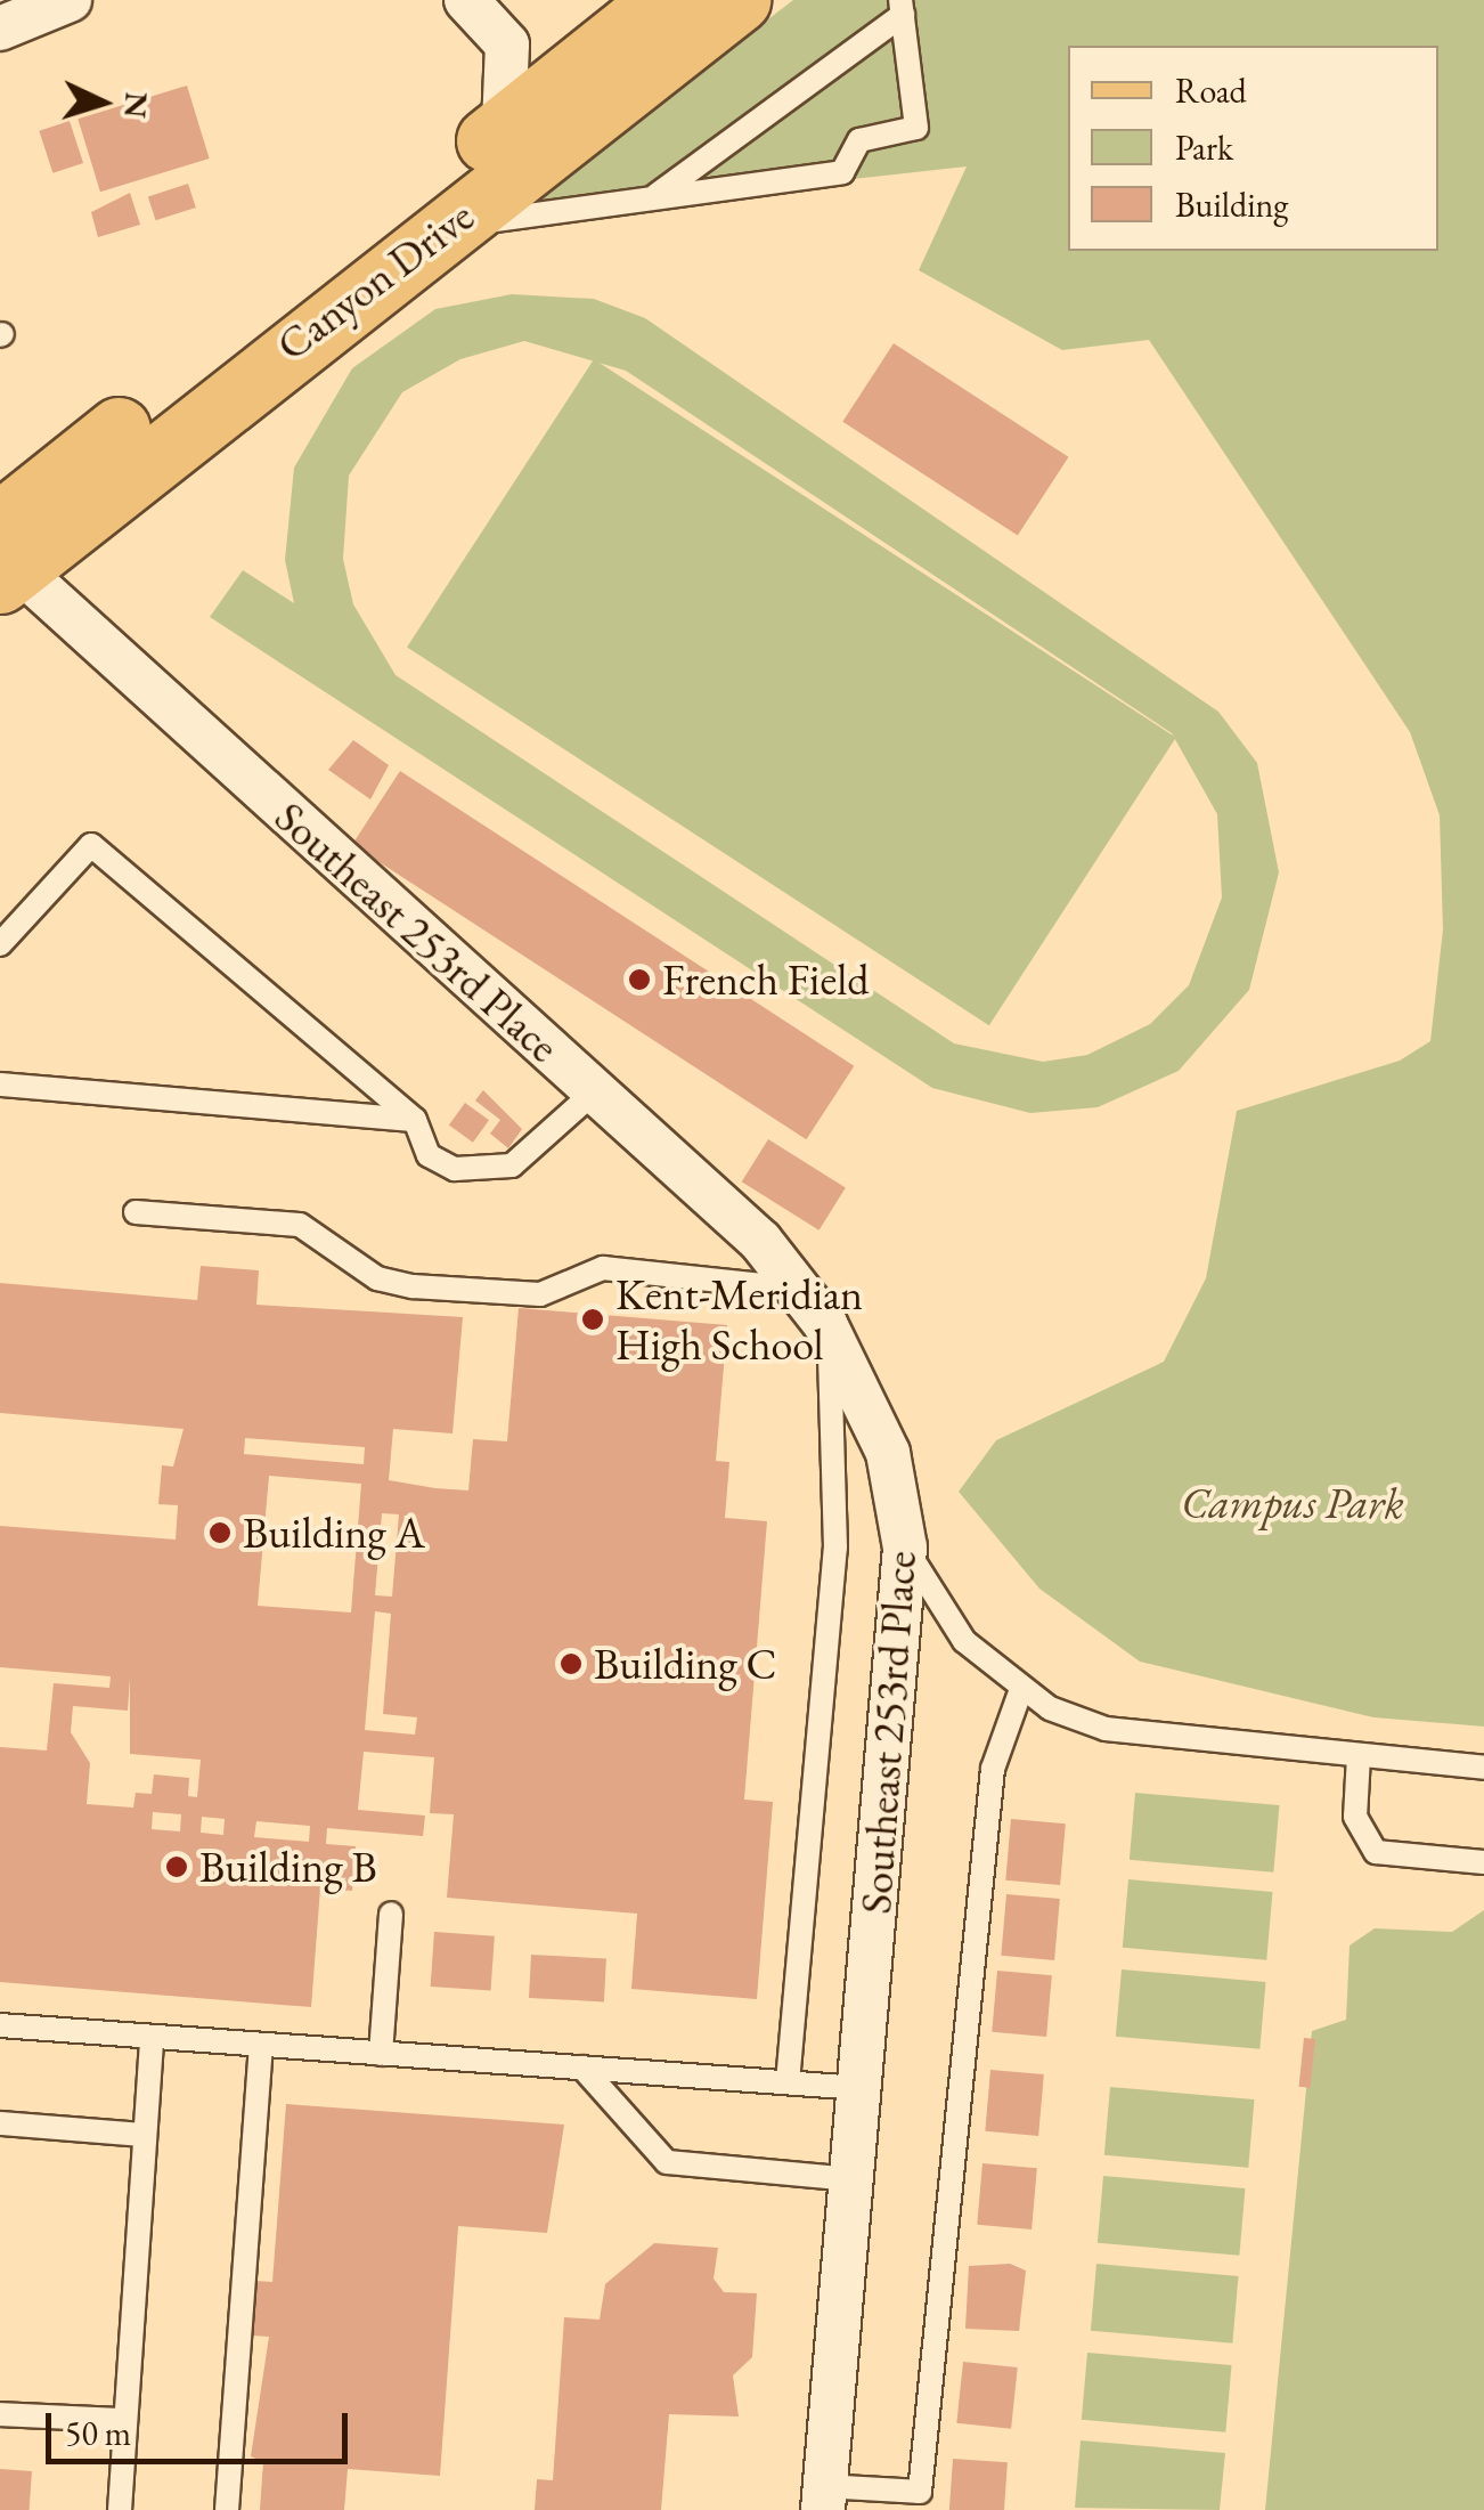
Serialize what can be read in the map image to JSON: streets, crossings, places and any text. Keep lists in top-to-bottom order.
{
  "streets": {
    "main road": ["Canyon Drive"],
    "street": ["Southeast 253rd Place"]
  },
  "crossings": [
    ["Canyon Drive", "Southeast 253rd Place"]
  ],
  "parks": ["Campus Park"],
  "places": [
    "French Field",
    "Kent-Meridian High School",
    "Building A",
    "Building C",
    "Building B"
  ],
  "legend": ["Road", "Park", "Building"],
  "scale_bar": "50 m",
  "north": "right"
}
